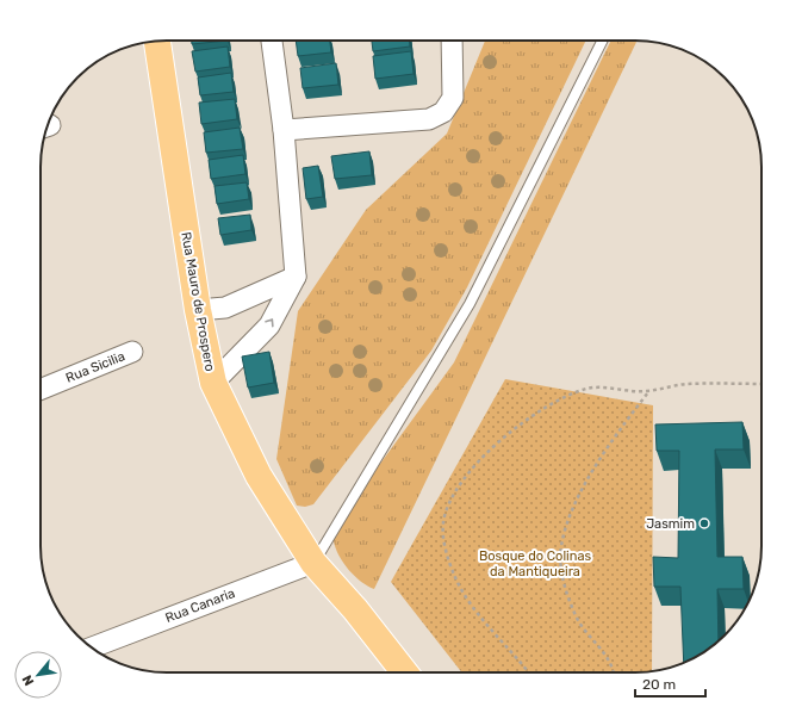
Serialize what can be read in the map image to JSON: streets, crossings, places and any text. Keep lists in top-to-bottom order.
{
  "streets": {
    "main road": ["Rua Mauro de Prospero"],
    "street": ["Rua Sicilia", "Rua Canaria"]
  },
  "crossings": [
    ["Rua Mauro de Prospero", "Rua Canaria"]
  ],
  "parks": ["Bosque do Colinas da Mantiqueira"],
  "places": ["Jasmim"],
  "scale_bar": "20 m",
  "north": "bottom left"
}
